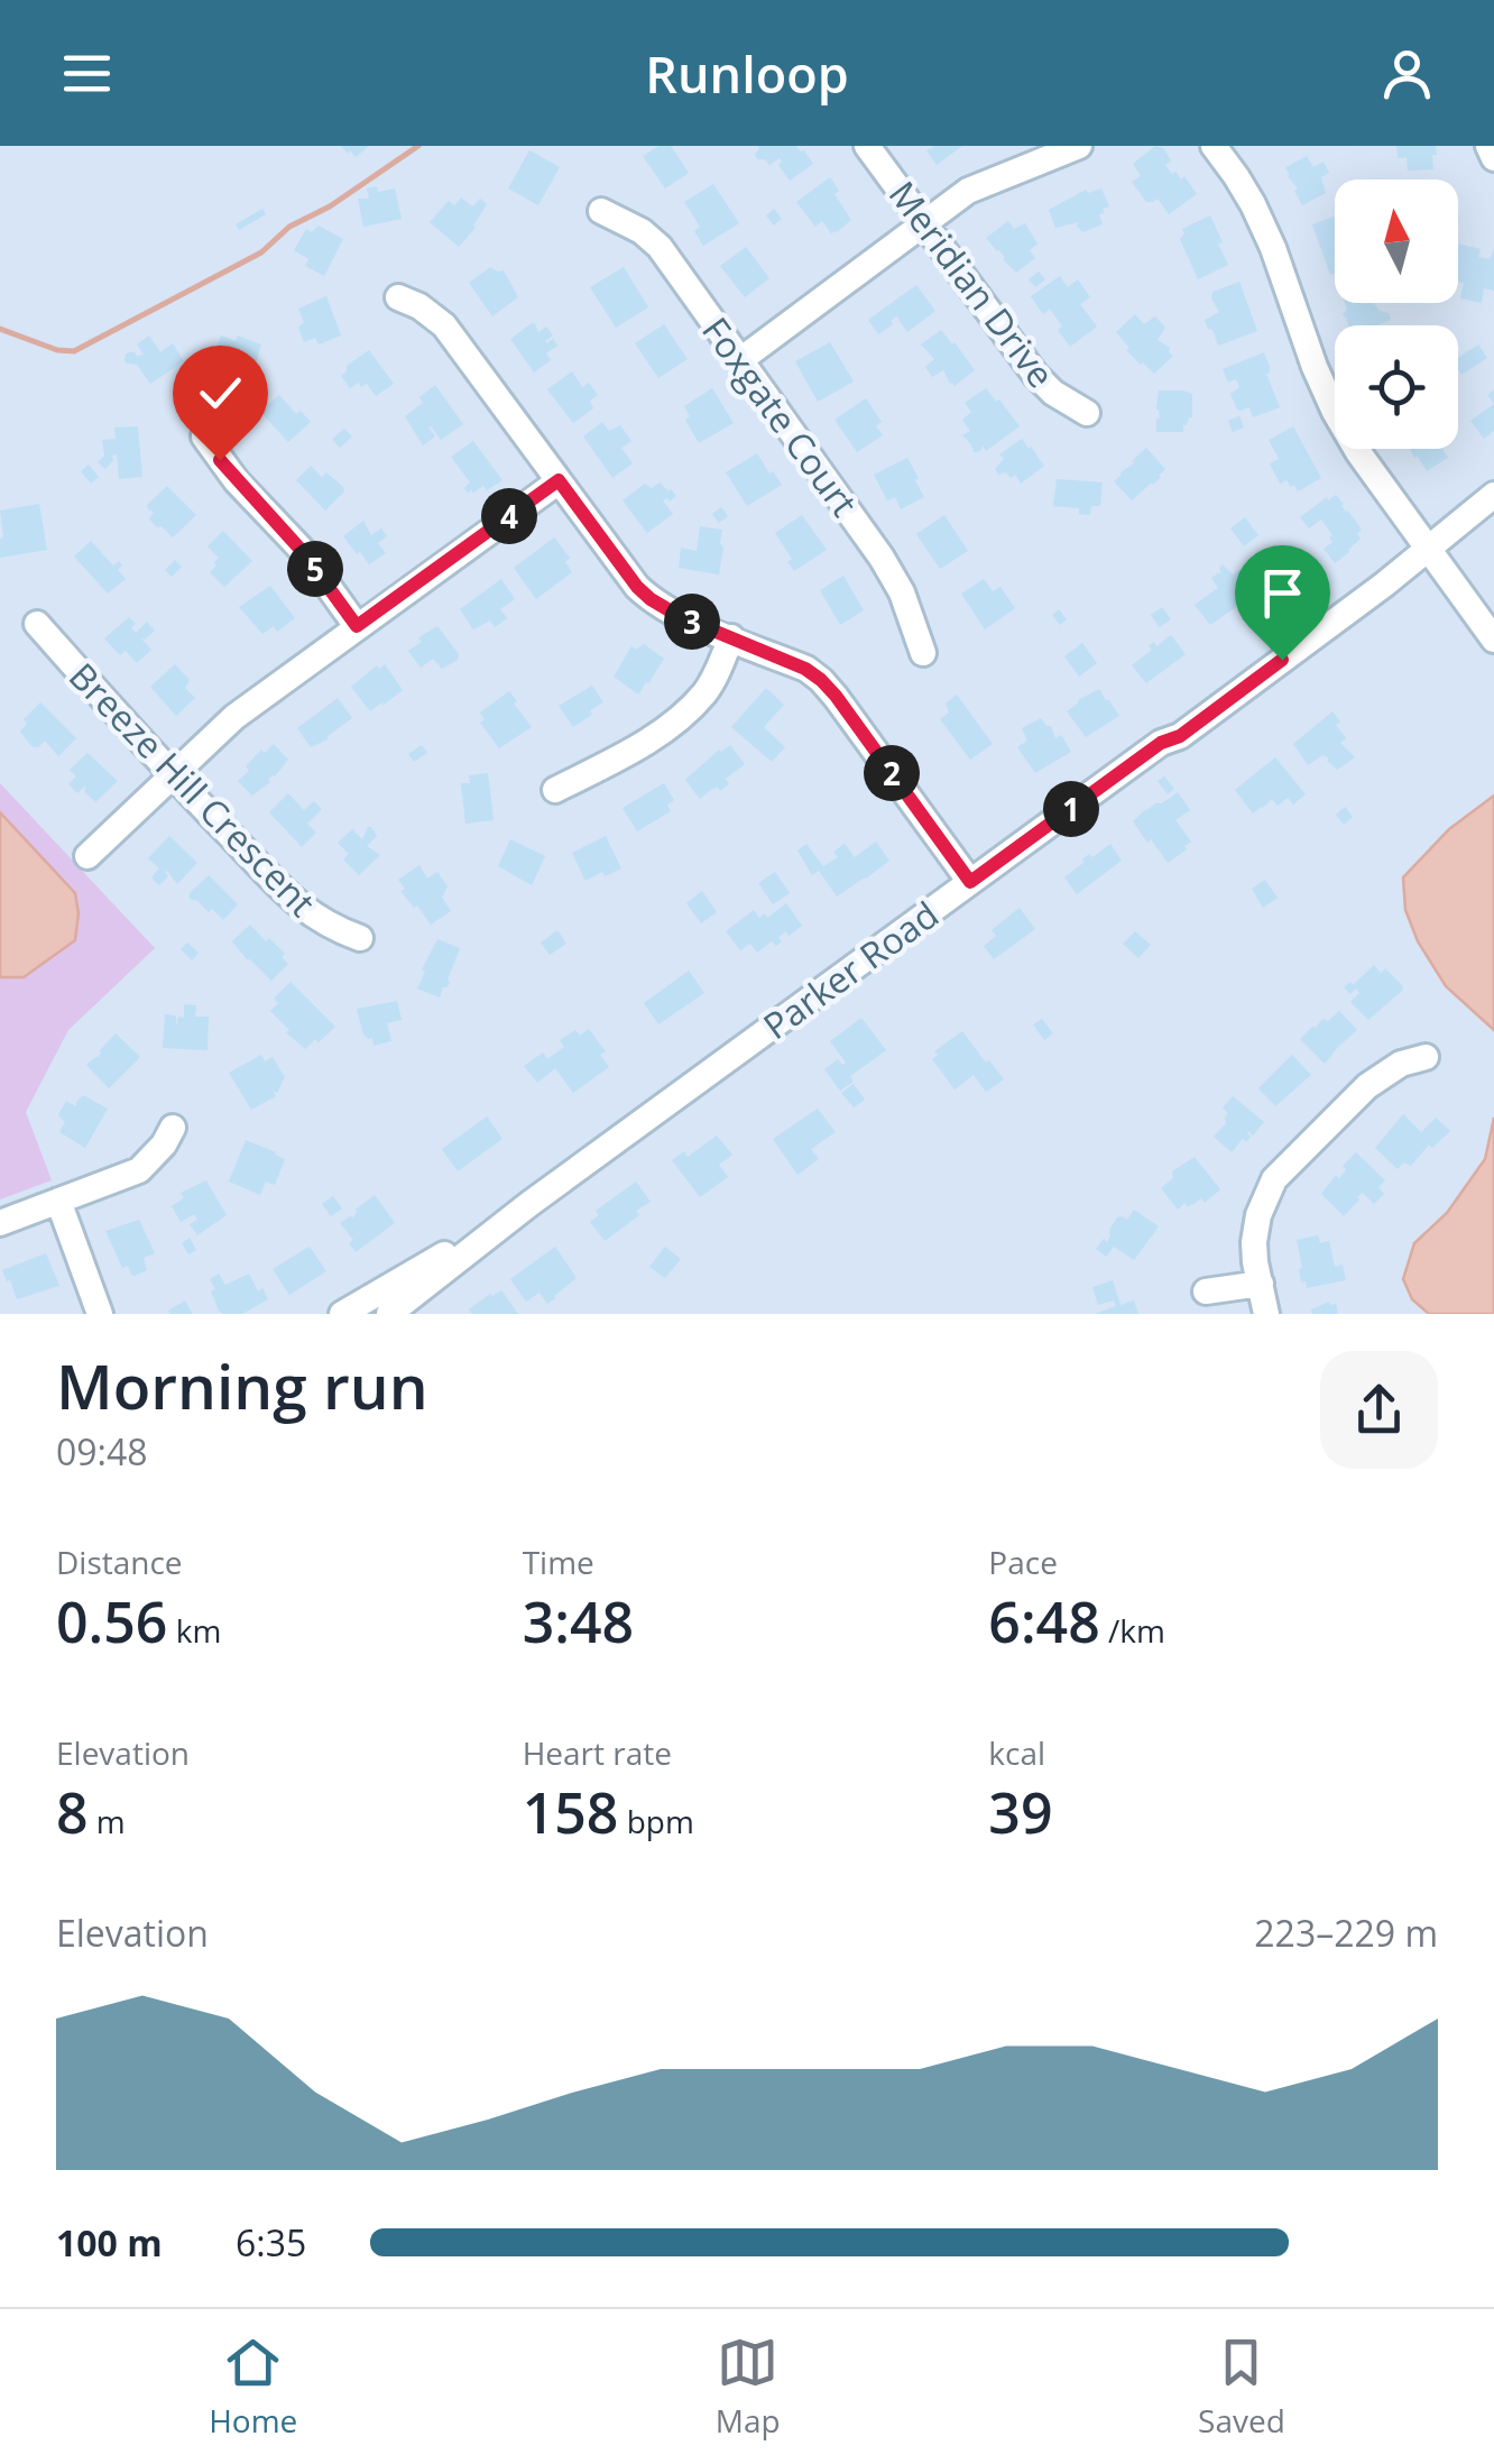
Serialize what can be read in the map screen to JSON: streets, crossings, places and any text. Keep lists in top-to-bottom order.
{
  "streets": {
    "street": [
      "Meridian Drive",
      "Foxgate Court",
      "Breeze Hill Crescent",
      "Parker Road"
    ]
  },
  "north": "top",
  "page": {
    "header": "Runloop",
    "pins": [
      "4",
      "5",
      "3",
      "2",
      "1"
    ],
    "heading": ["Morning run", "09:48"],
    "stats": [
      ["Distance", "0.56 km"],
      ["Time", "3:48"],
      ["Pace", "6:48 /km"],
      ["Elevation", "8 m"],
      ["Heart rate", "158 bpm"],
      ["kcal", "39"]
    ],
    "chart": ["Elevation", "223–229 m"],
    "list": [
      {
        "name": "100 m",
        "note": "6:35"
      }
    ],
    "tabs": ["Home", "Map", "Saved"]
  }
}
